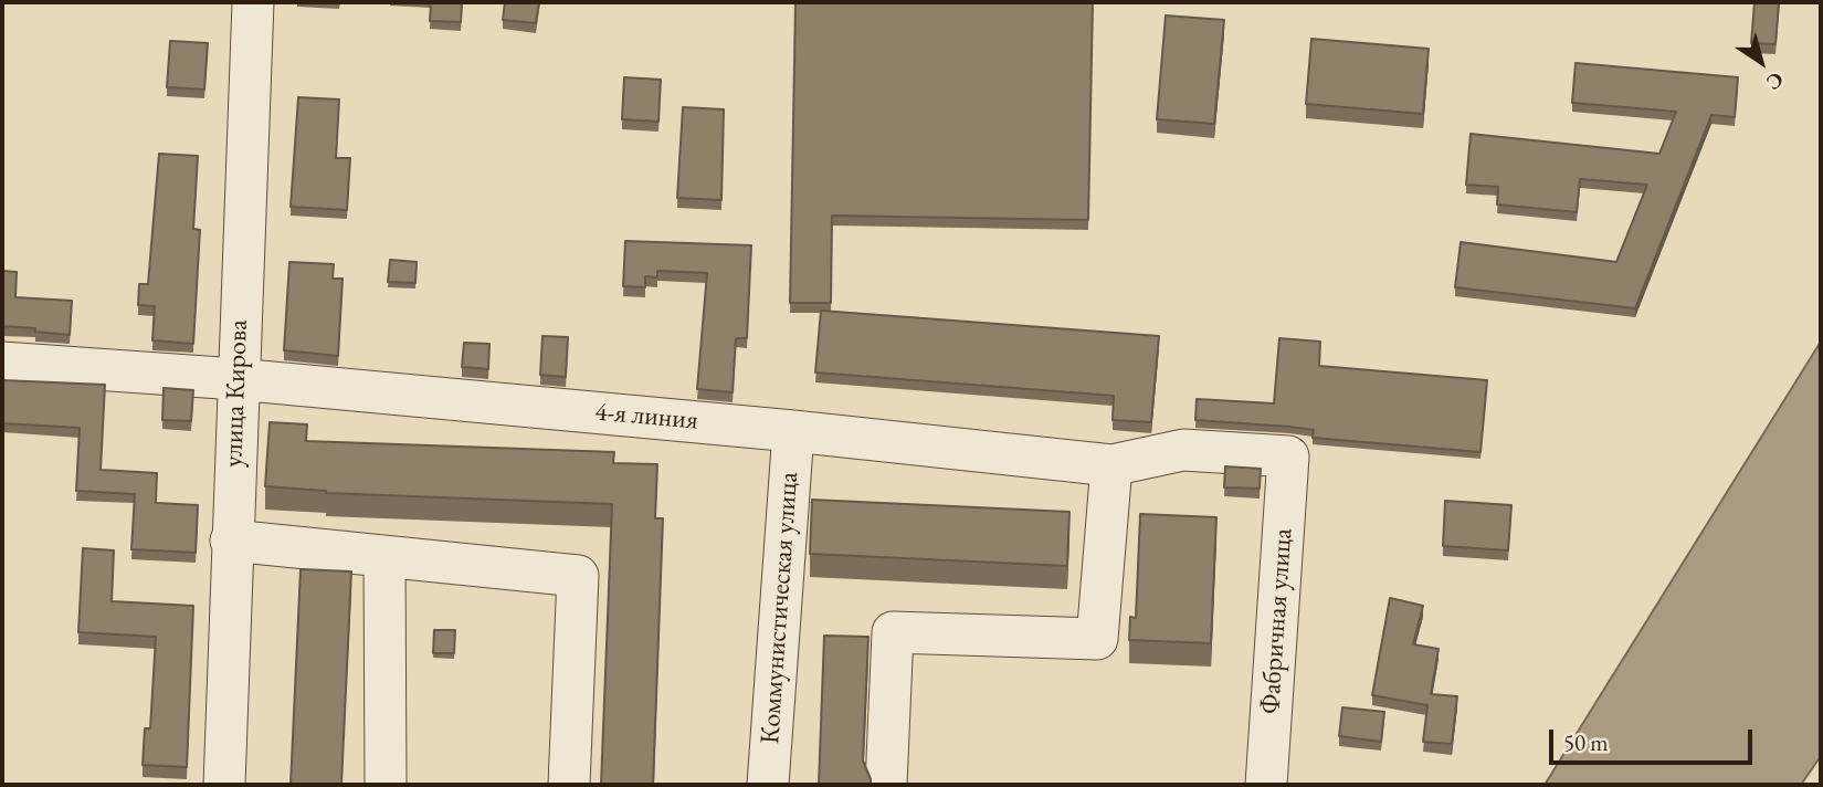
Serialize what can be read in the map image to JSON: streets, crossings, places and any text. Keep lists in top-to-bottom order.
{
  "streets": {
    "street": [
      "улица Кирова",
      "4-я линия",
      "Коммунистическая улица",
      "Фабричная улица"
    ]
  },
  "crossings": [
    ["улица Кирова", "4-я линия"],
    ["4-я линия", "Коммунистическая улица"],
    ["4-я линия", "Фабричная улица"]
  ],
  "scale_bar": "50 m",
  "north": "bottom right"
}
